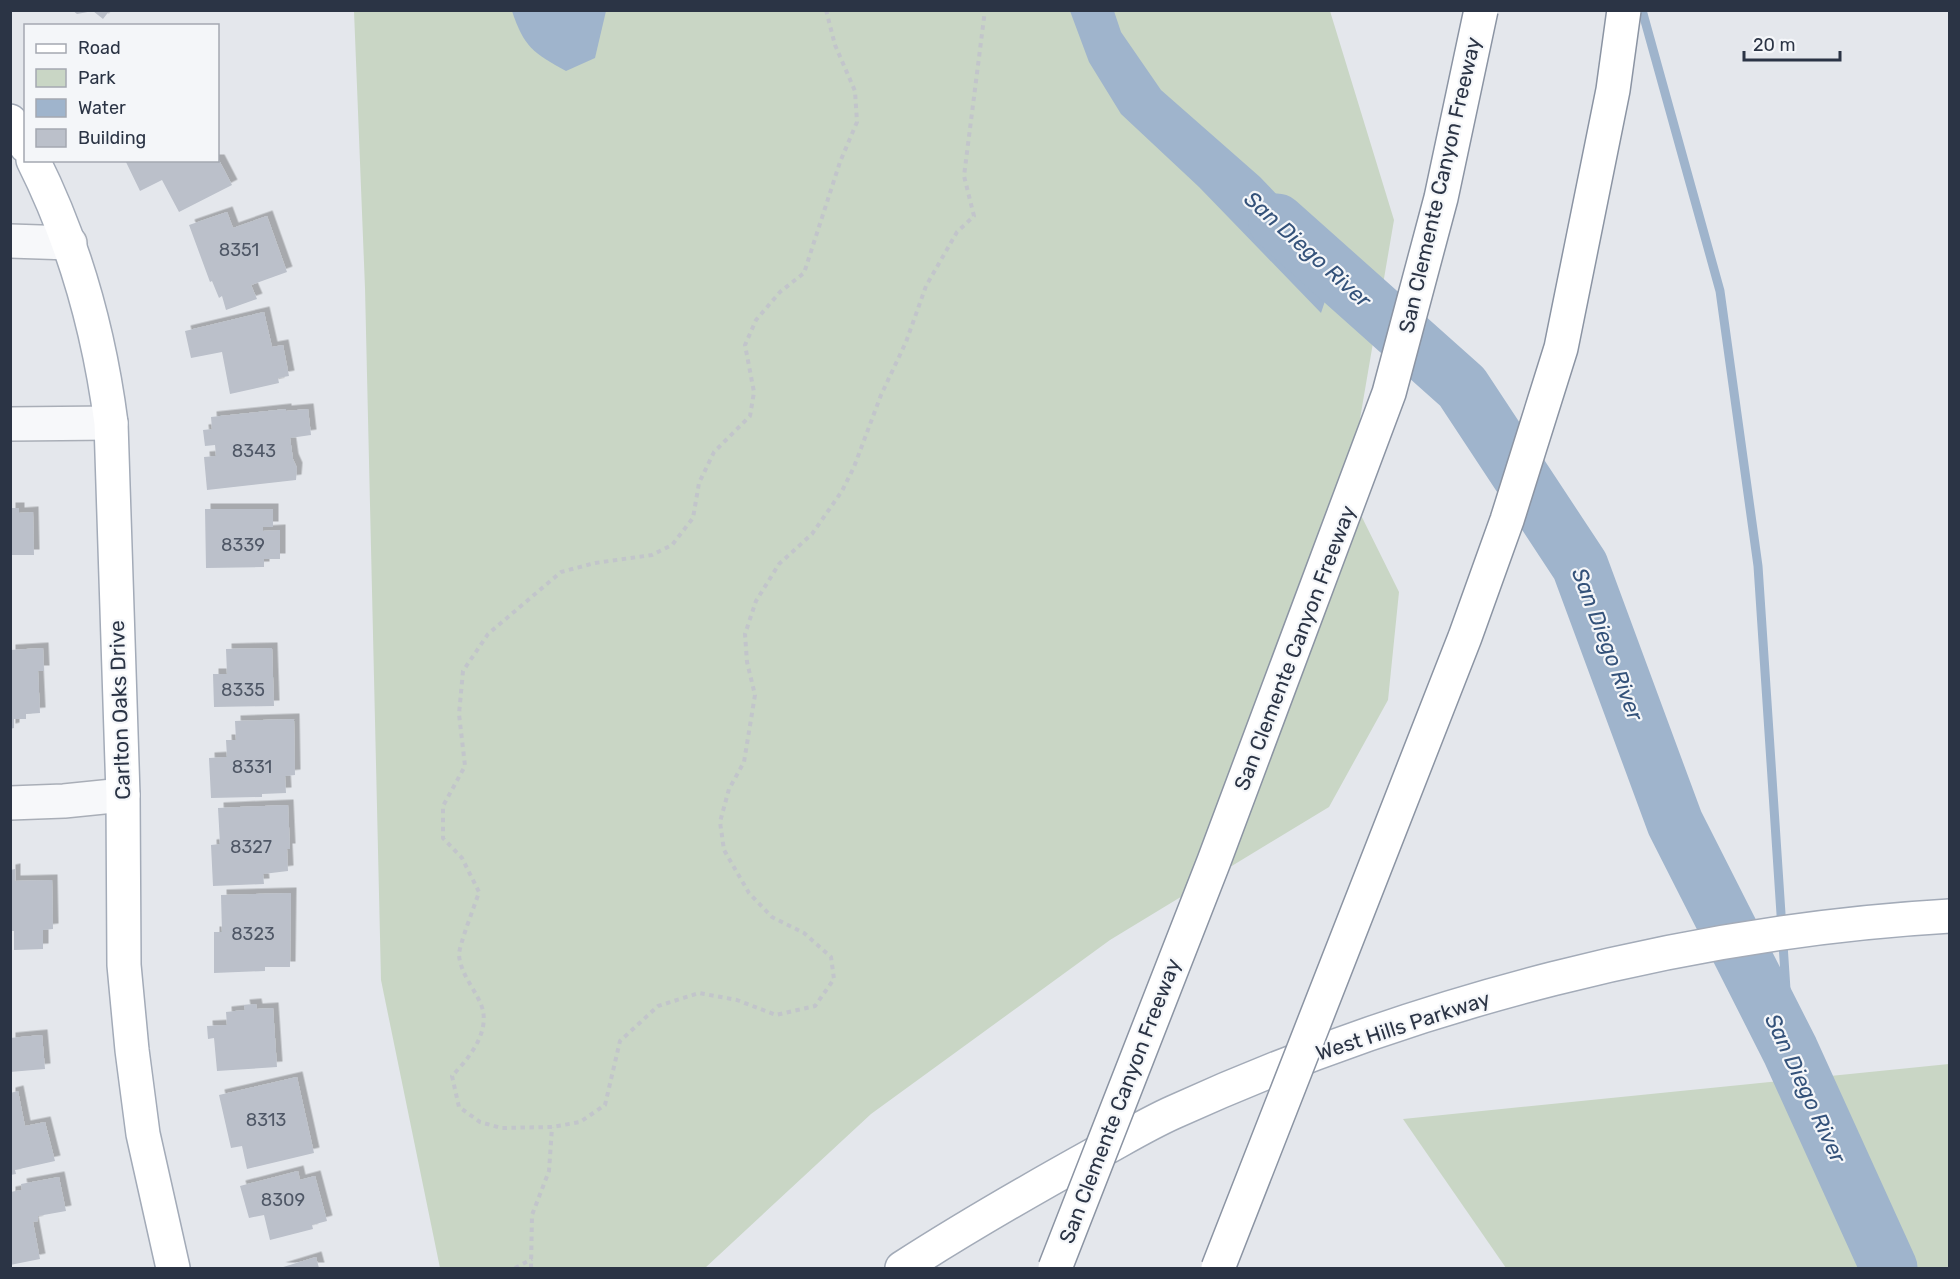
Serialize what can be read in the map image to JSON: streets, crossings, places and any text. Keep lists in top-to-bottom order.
{
  "streets": {
    "main road": ["San Clemente Canyon Freeway", "Carlton Oaks Drive", "West Hills Parkway"]
  },
  "water": ["San Diego River"],
  "house_numbers": [
    "8351",
    "8343",
    "8339",
    "8335",
    "8331",
    "8327",
    "8323",
    "8313",
    "8309"
  ],
  "legend": [
    "Road",
    "Park",
    "Water",
    "Building"
  ],
  "scale_bar": "20 m"
}
